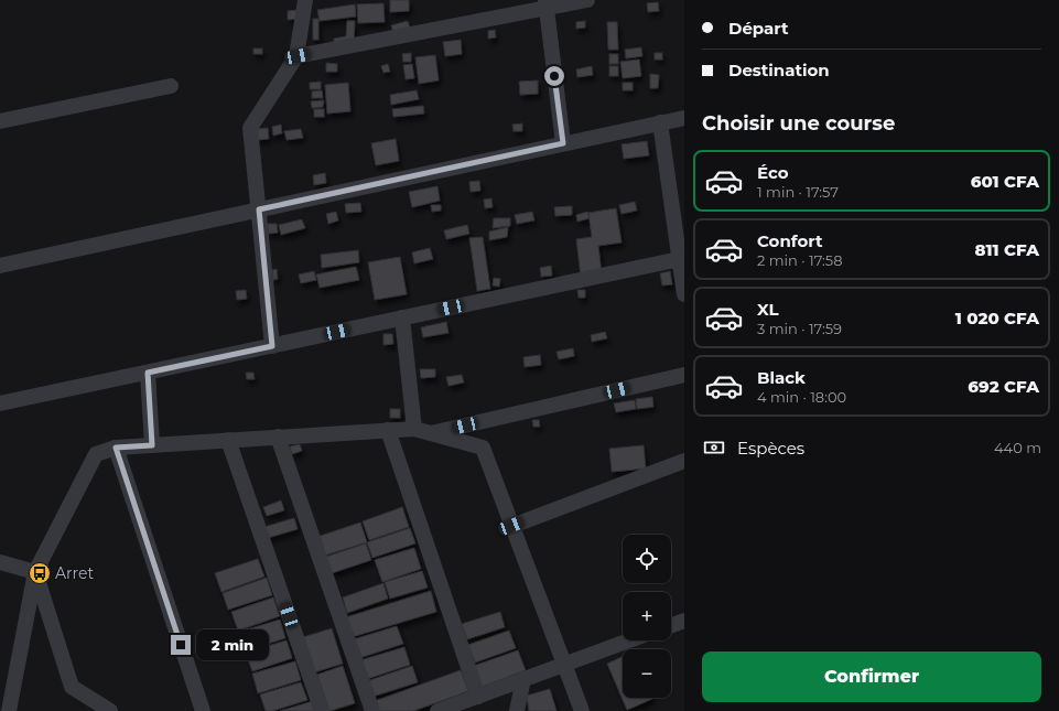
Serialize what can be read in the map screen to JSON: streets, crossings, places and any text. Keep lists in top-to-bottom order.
{
  "places": {
    "bus stop": ["Arret"]
  },
  "page": {
    "banner": ["Départ", "Destination"],
    "heading": "Choisir une course",
    "list": [
      {
        "name": "Éco",
        "note": "1 min · 17:57",
        "value": "601 CFA"
      },
      {
        "name": "Confort",
        "note": "2 min · 17:58",
        "value": "811 CFA"
      },
      {
        "name": "XL",
        "note": "3 min · 17:59",
        "value": "1 020 CFA"
      },
      {
        "name": "Black",
        "note": "4 min · 18:00",
        "value": "692 CFA"
      }
    ],
    "pay": ["Espèces", "440 m"],
    "map_buttons": ["+", "−"],
    "bubble": "2 min",
    "buttons": "Confirmer"
  }
}
